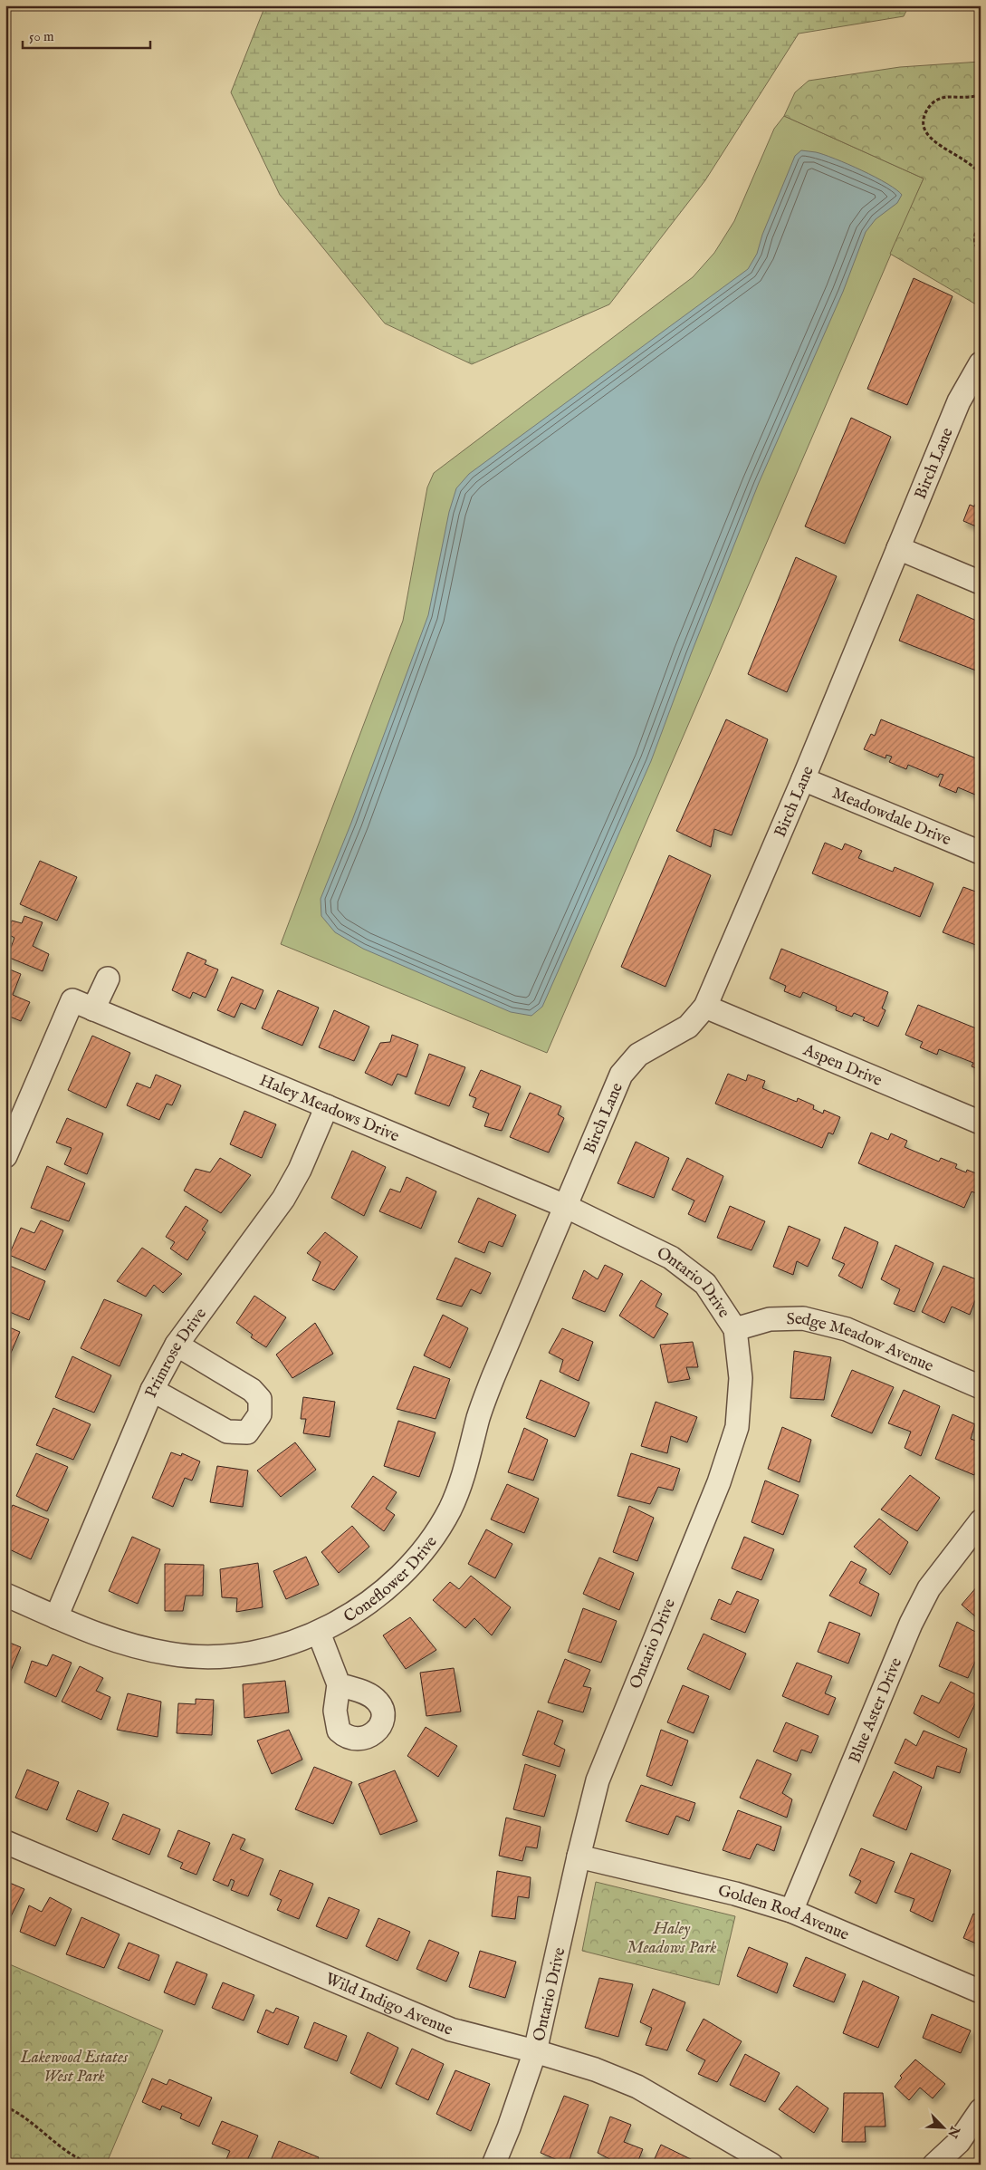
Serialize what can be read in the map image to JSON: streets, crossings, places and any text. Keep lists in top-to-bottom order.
{
  "streets": {
    "street": [
      "Birch Lane",
      "Meadowdale Drive",
      "Aspen Drive",
      "Haley Meadows Drive",
      "Ontario Drive",
      "Sedge Meadow Avenue",
      "Primrose Drive",
      "Coneflower Drive",
      "Blue Aster Drive",
      "Golden Rod Avenue",
      "Wild Indigo Avenue"
    ]
  },
  "crossings": [
    ["Birch Lane", "Meadowdale Drive"],
    ["Birch Lane", "Aspen Drive"],
    ["Birch Lane", "Haley Meadows Drive"],
    ["Birch Lane", "Ontario Drive"],
    ["Birch Lane", "Coneflower Drive"],
    ["Haley Meadows Drive", "Ontario Drive"],
    ["Haley Meadows Drive", "Primrose Drive"],
    ["Haley Meadows Drive", "Coneflower Drive"],
    ["Ontario Drive", "Sedge Meadow Avenue"],
    ["Ontario Drive", "Coneflower Drive"],
    ["Ontario Drive", "Golden Rod Avenue"],
    ["Ontario Drive", "Wild Indigo Avenue"],
    ["Primrose Drive", "Coneflower Drive"],
    ["Blue Aster Drive", "Golden Rod Avenue"]
  ],
  "parks": ["Haley Meadows Park", "Lakewood Estates West Park"],
  "scale_bar": "50 m",
  "north": "bottom right"
}
